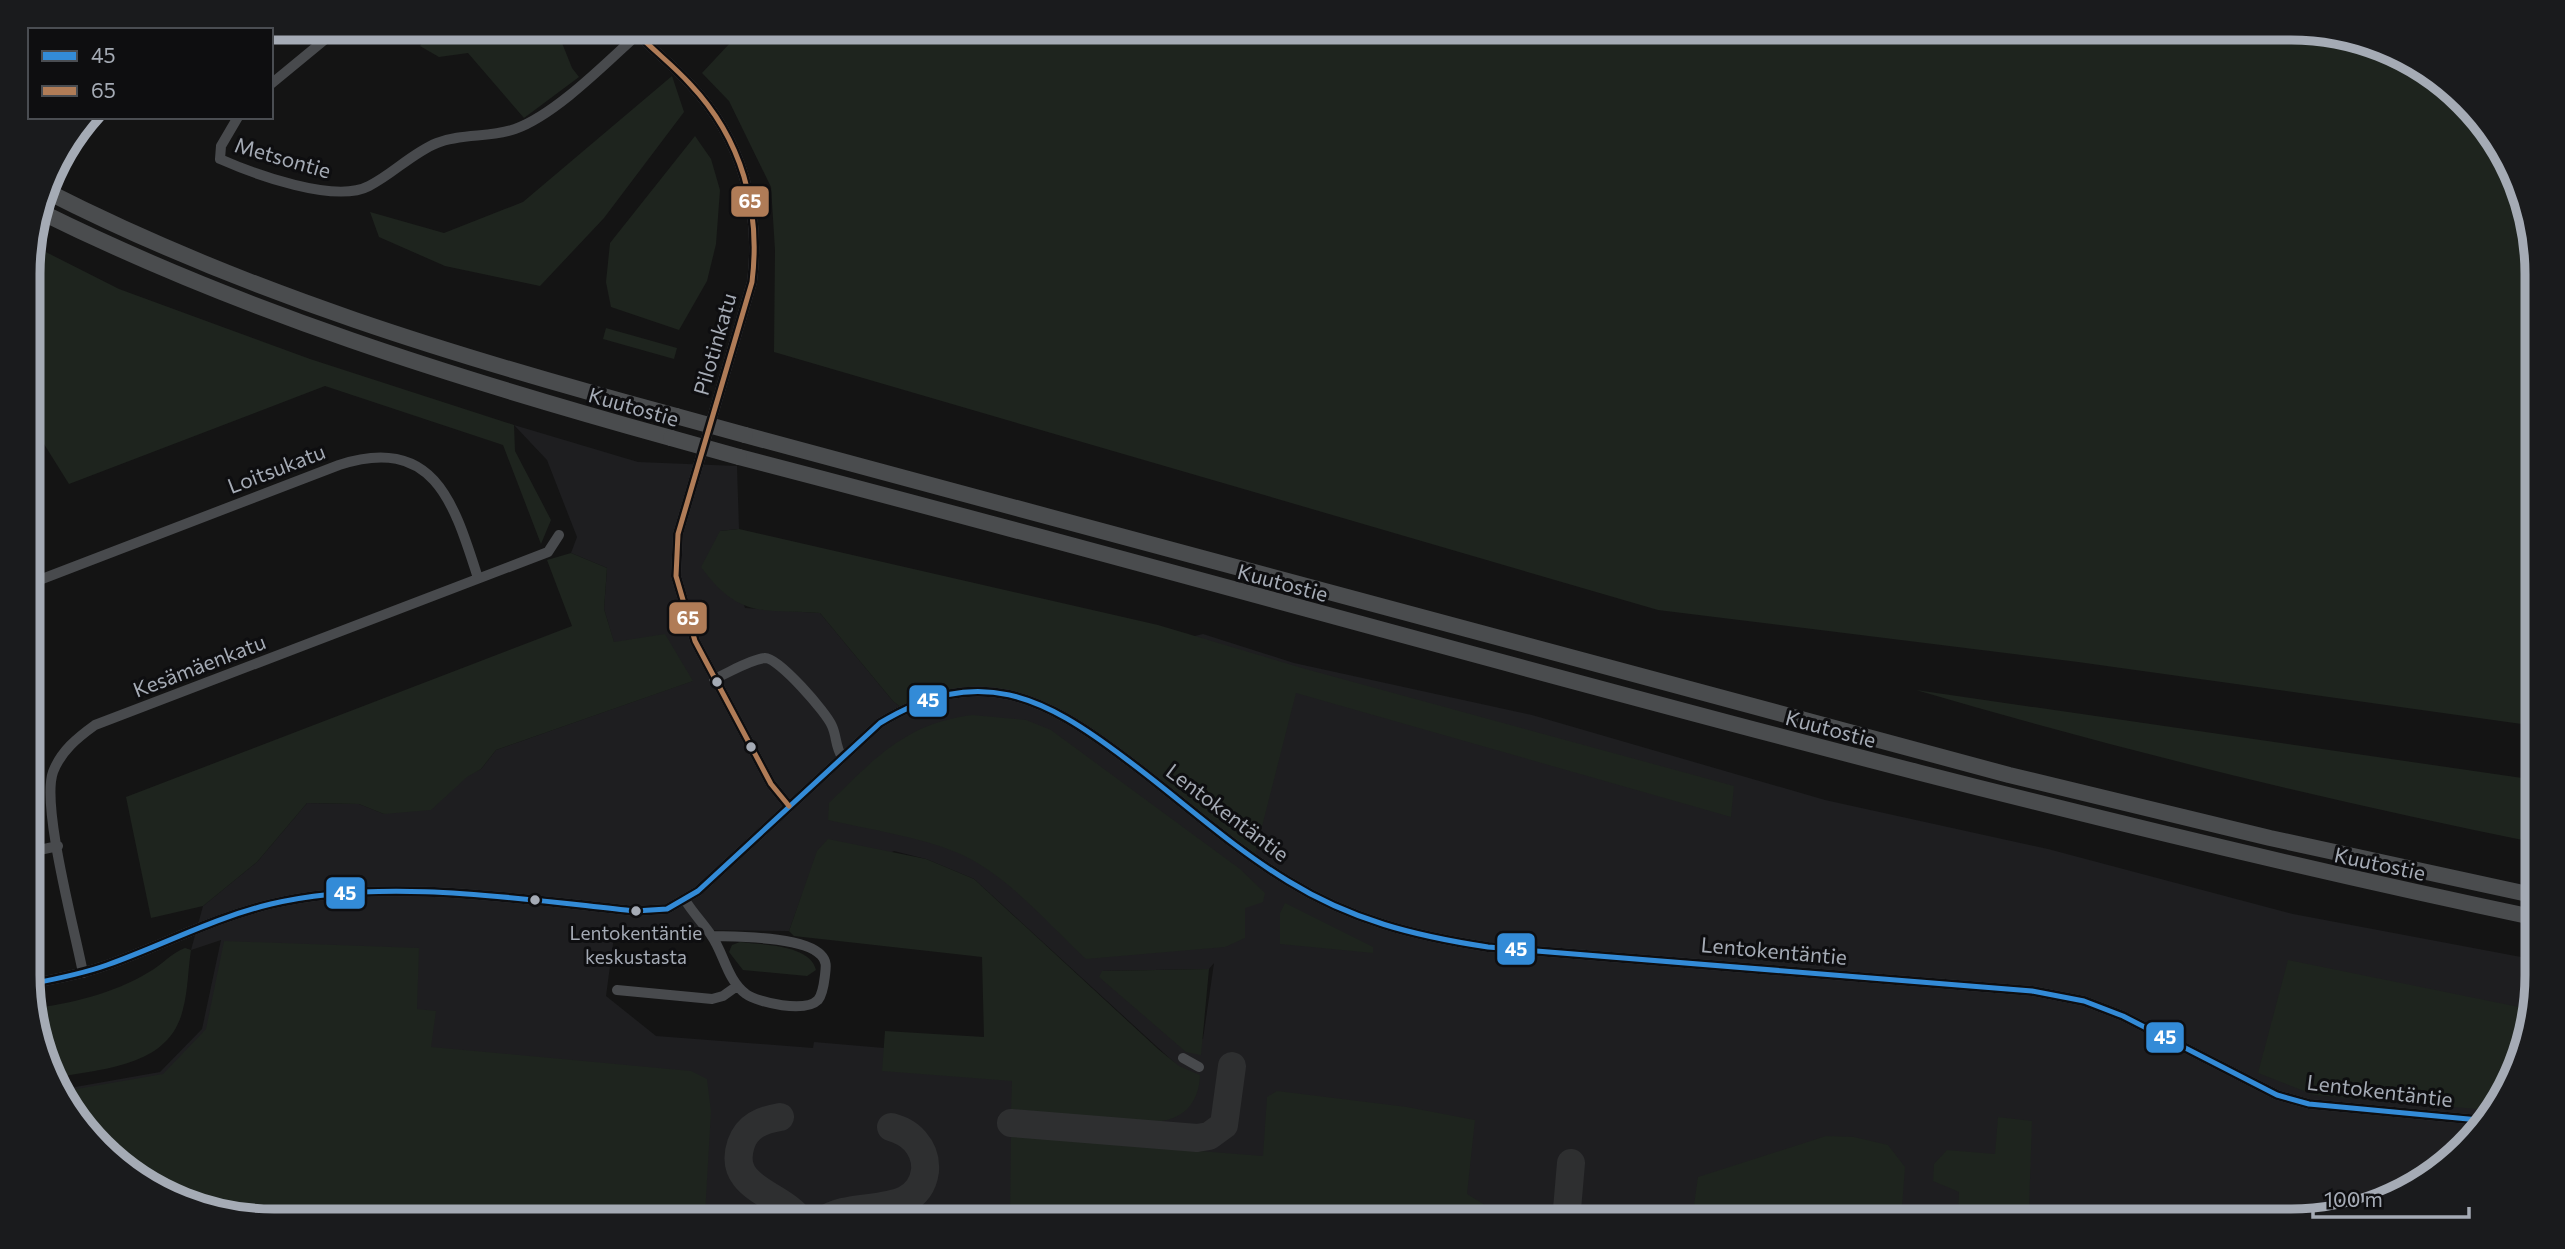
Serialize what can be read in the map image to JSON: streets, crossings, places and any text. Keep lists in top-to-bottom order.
{
  "streets": {
    "highway": ["Kuutostie"],
    "street": [
      "Metsontie",
      "Pilotinkatu",
      "Loitsukatu",
      "Kesämäenkatu",
      "Lentokentäntie"
    ]
  },
  "crossings": [
    ["Pilotinkatu", "Lentokentäntie"],
    ["Loitsukatu", "Kesämäenkatu"],
    ["Kesämäenkatu", "Lentokentäntie"]
  ],
  "places": ["Lentokentäntie keskustasta"],
  "lines": ["transit line 65", "transit line 45"],
  "legend": ["45", "65"],
  "scale_bar": "100 m"
}
